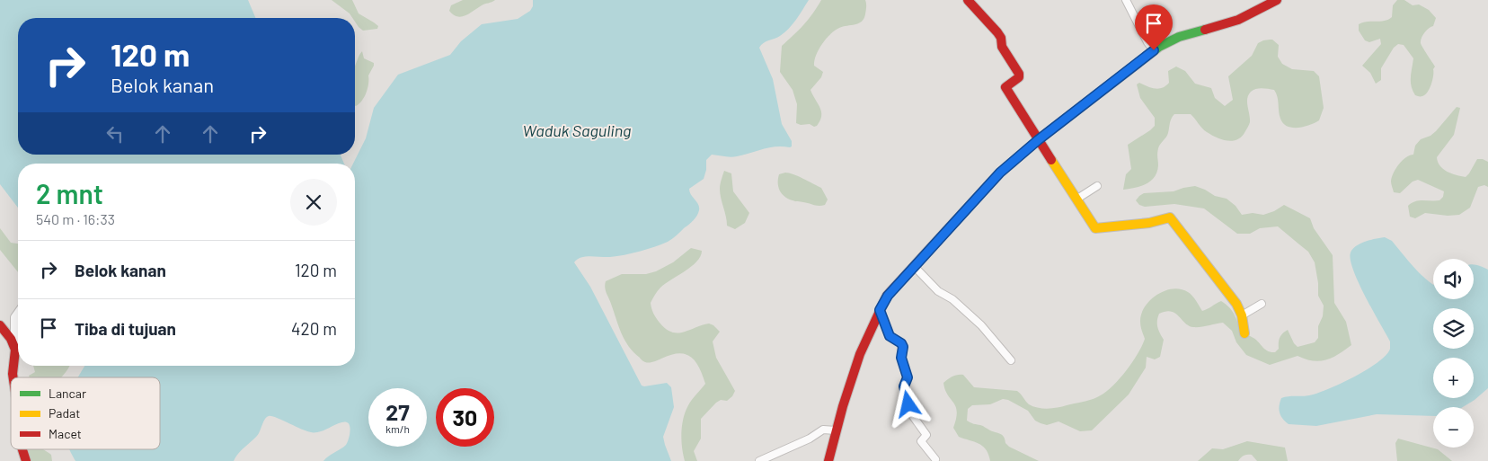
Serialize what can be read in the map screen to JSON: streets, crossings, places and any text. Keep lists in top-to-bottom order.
{
  "water": ["Waduk Saguling"],
  "legend": ["Lancar", "Padat", "Macet"],
  "page": {
    "turn": ["120 m", "Belok kanan"],
    "heading": ["2 mnt", "540 m · 16:33"],
    "list": [
      {
        "name": "Belok kanan",
        "value": "120 m"
      },
      {
        "name": "Tiba di tujuan",
        "value": "420 m"
      }
    ],
    "map_buttons": ["+", "−"],
    "speed": "27 km/h",
    "limit": "30"
  }
}
